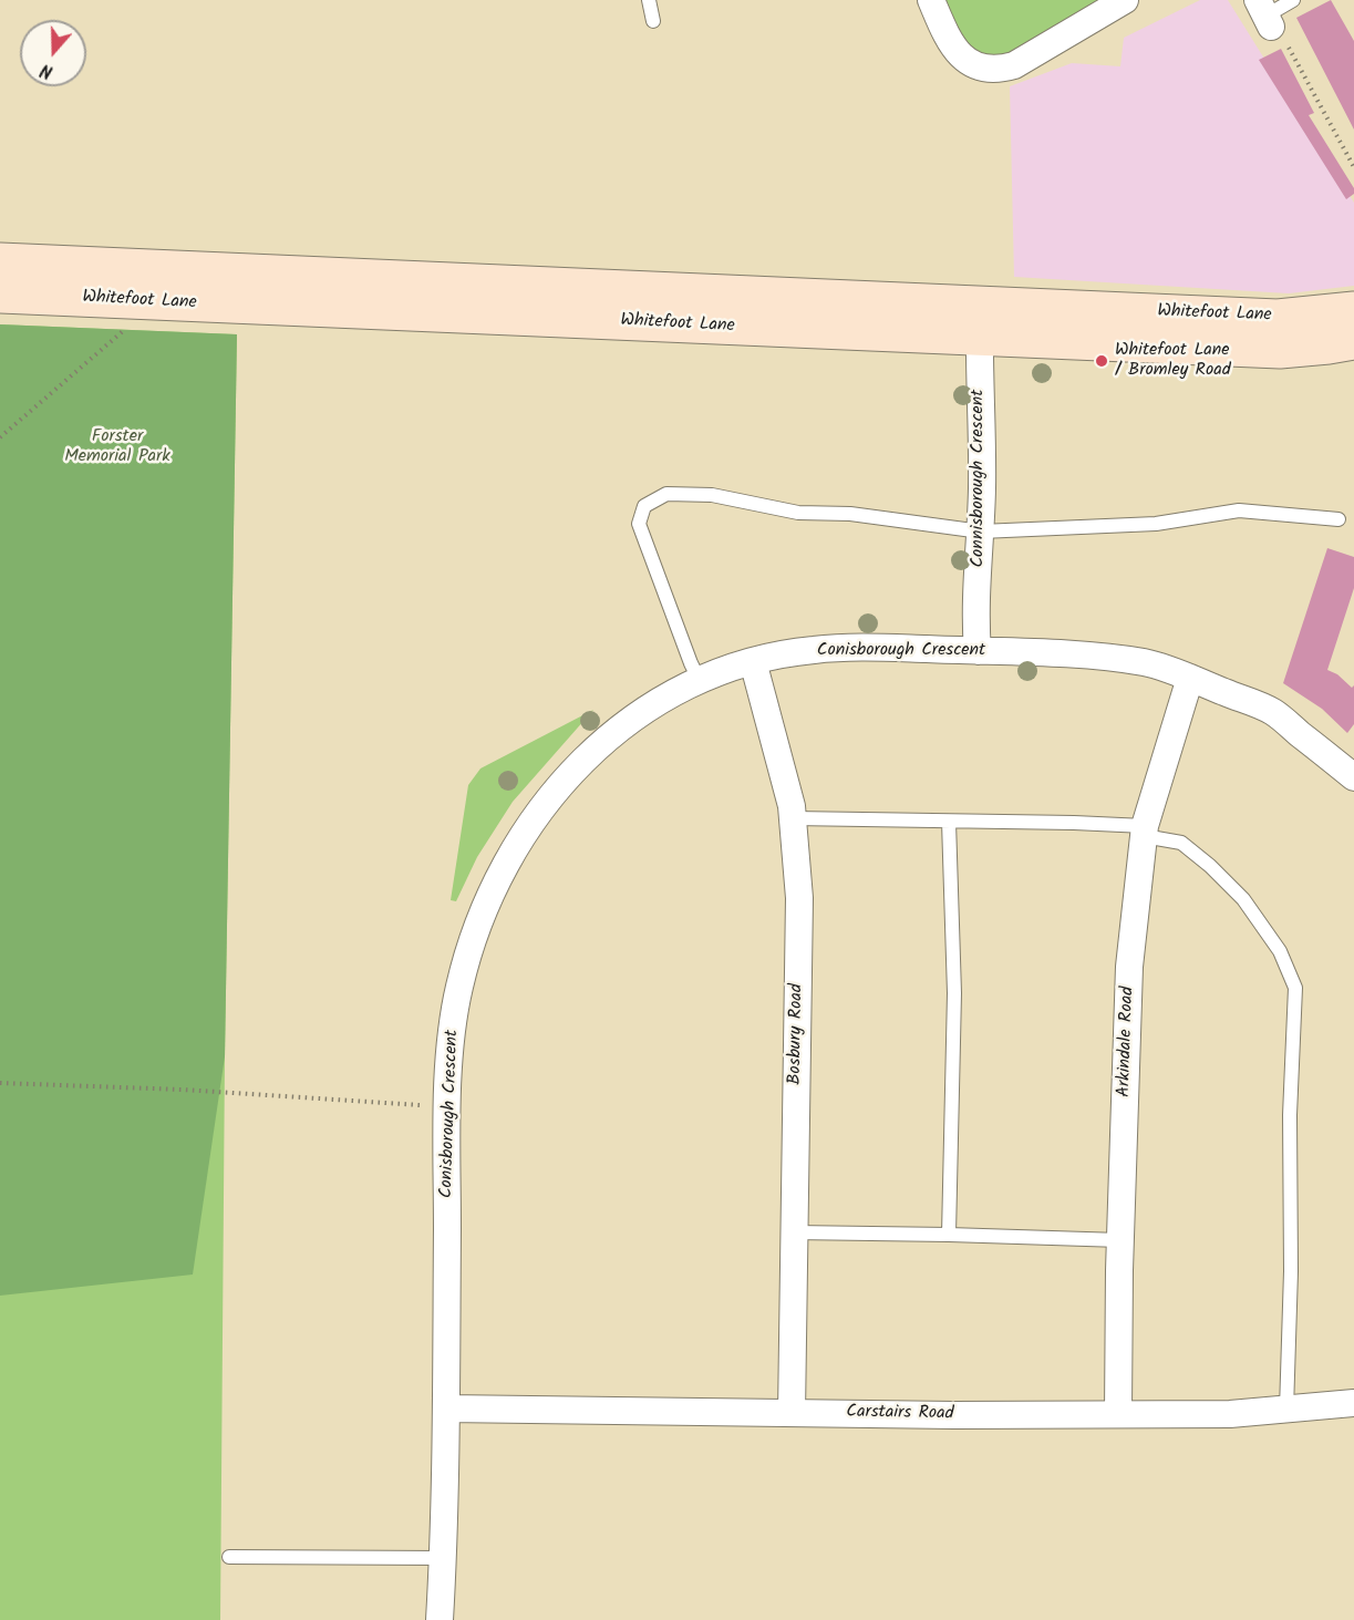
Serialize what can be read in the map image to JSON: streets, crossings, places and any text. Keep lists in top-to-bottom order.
{
  "streets": {
    "street": [
      "Whitefoot Lane",
      "Connisborough Crescent",
      "Conisborough Crescent",
      "Bosbury Road",
      "Arkindale Road",
      "Carstairs Road"
    ]
  },
  "crossings": [
    ["Whitefoot Lane", "Connisborough Crescent"],
    ["Connisborough Crescent", "Conisborough Crescent"],
    ["Conisborough Crescent", "Bosbury Road"],
    ["Conisborough Crescent", "Arkindale Road"],
    ["Conisborough Crescent", "Carstairs Road"],
    ["Bosbury Road", "Carstairs Road"],
    ["Arkindale Road", "Carstairs Road"]
  ],
  "parks": ["Forster Memorial Park"],
  "places": ["Whitefoot Lane / Bromley Road"],
  "north": "bottom"
}
